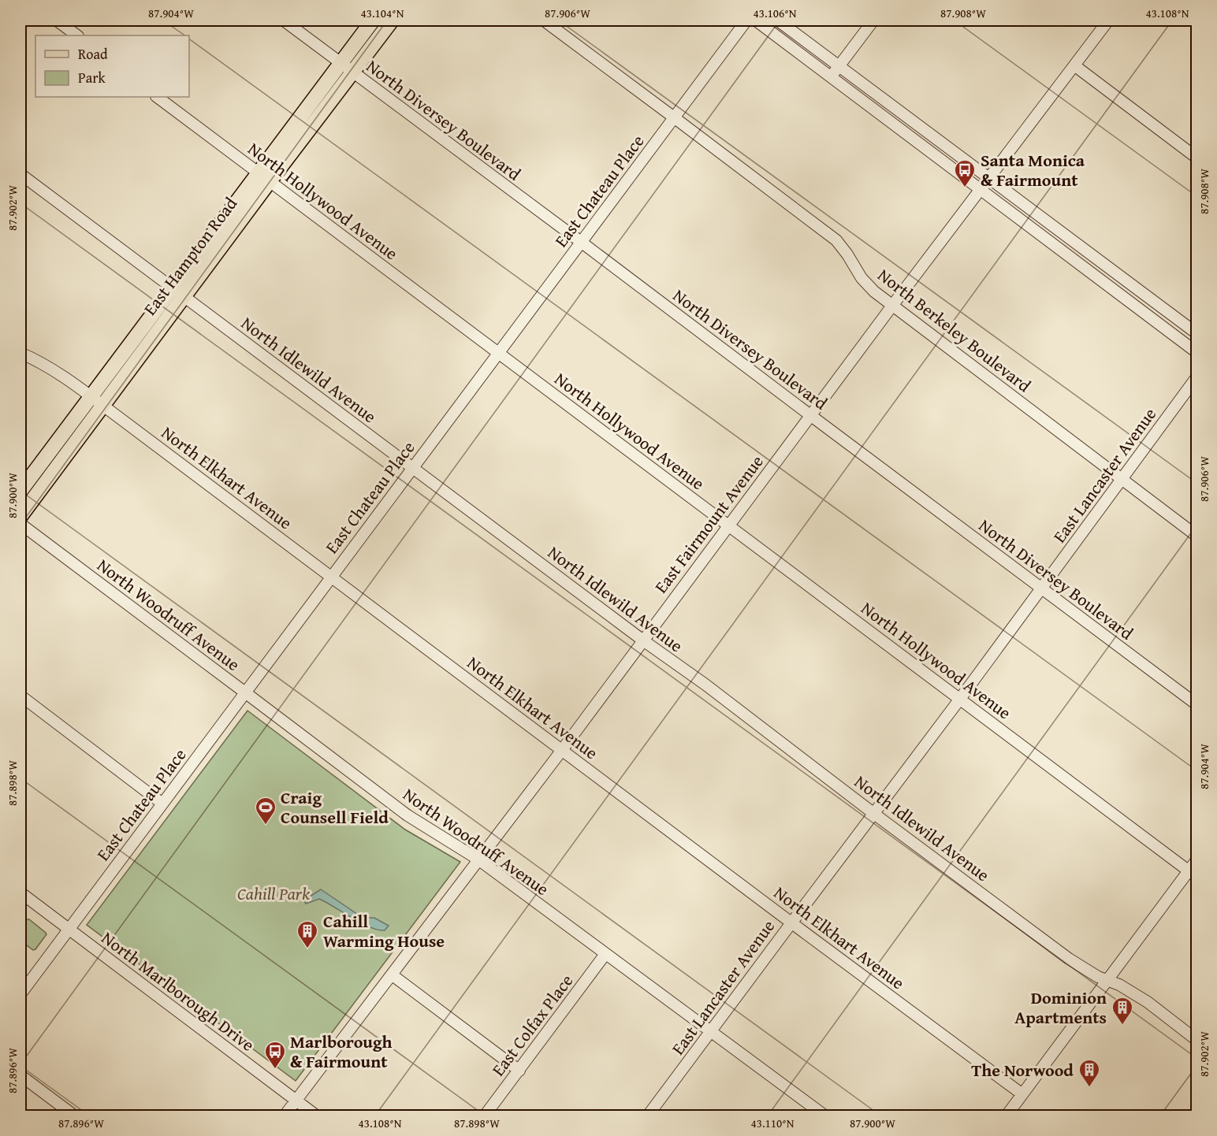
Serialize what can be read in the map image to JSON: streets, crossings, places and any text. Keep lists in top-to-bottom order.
{
  "streets": {
    "main road": ["East Hampton Road"],
    "street": [
      "North Diversey Boulevard",
      "East Chateau Place",
      "North Hollywood Avenue",
      "North Berkeley Boulevard",
      "North Idlewild Avenue",
      "East Lancaster Avenue",
      "North Elkhart Avenue",
      "East Fairmount Avenue",
      "North Woodruff Avenue",
      "North Marlborough Drive",
      "East Colfax Place"
    ]
  },
  "crossings": [
    ["North Diversey Boulevard", "East Chateau Place"],
    ["North Diversey Boulevard", "East Hampton Road"],
    ["North Diversey Boulevard", "East Lancaster Avenue"],
    ["North Diversey Boulevard", "East Fairmount Avenue"],
    ["East Chateau Place", "North Hollywood Avenue"],
    ["East Chateau Place", "North Berkeley Boulevard"],
    ["East Chateau Place", "North Idlewild Avenue"],
    ["East Chateau Place", "North Elkhart Avenue"],
    ["East Chateau Place", "North Woodruff Avenue"],
    ["East Chateau Place", "North Marlborough Drive"],
    ["North Hollywood Avenue", "East Hampton Road"],
    ["North Hollywood Avenue", "East Lancaster Avenue"],
    ["North Hollywood Avenue", "East Fairmount Avenue"],
    ["East Hampton Road", "North Idlewild Avenue"],
    ["East Hampton Road", "North Elkhart Avenue"],
    ["North Berkeley Boulevard", "East Lancaster Avenue"],
    ["North Berkeley Boulevard", "East Fairmount Avenue"],
    ["North Idlewild Avenue", "East Lancaster Avenue"],
    ["North Idlewild Avenue", "East Fairmount Avenue"],
    ["East Lancaster Avenue", "North Elkhart Avenue"],
    ["East Lancaster Avenue", "North Woodruff Avenue"],
    ["North Elkhart Avenue", "East Fairmount Avenue"],
    ["East Fairmount Avenue", "North Woodruff Avenue"],
    ["East Fairmount Avenue", "North Marlborough Drive"],
    ["North Woodruff Avenue", "East Colfax Place"]
  ],
  "parks": ["Cahill Park"],
  "places": {
    "bus stop": ["Santa Monica & Fairmount", "Marlborough & Fairmount"],
    "sports": ["Craig Counsell Field"],
    "building": ["Cahill Warming House", "Dominion Apartments", "The Norwood"]
  },
  "legend": ["Road", "Park"],
  "coordinates": [
    "87.904°W",
    "43.104°N",
    "87.906°W",
    "43.106°N",
    "87.908°W",
    "43.108°N",
    "87.902°W",
    "87.900°W",
    "87.898°W",
    "87.896°W",
    "43.110°N"
  ]
}
